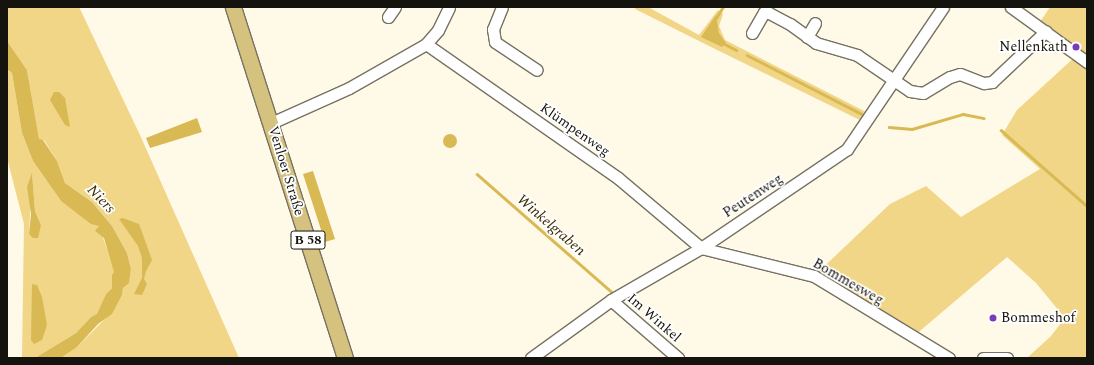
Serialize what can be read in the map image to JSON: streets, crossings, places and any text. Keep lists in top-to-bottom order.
{
  "streets": {
    "main road": ["Venloer Straße", "B 58"],
    "street": [
      "Klümpenweg",
      "Peutenweg",
      "Bommesweg",
      "Im Winkel"
    ]
  },
  "crossings": [
    ["Klümpenweg", "Peutenweg"],
    ["Klümpenweg", "Bommesweg"],
    ["Peutenweg", "Bommesweg"],
    ["Peutenweg", "Im Winkel"]
  ],
  "water": ["Niers", "Winkelgraben"],
  "places": ["Nellenkath", "Bommeshof"]
}
